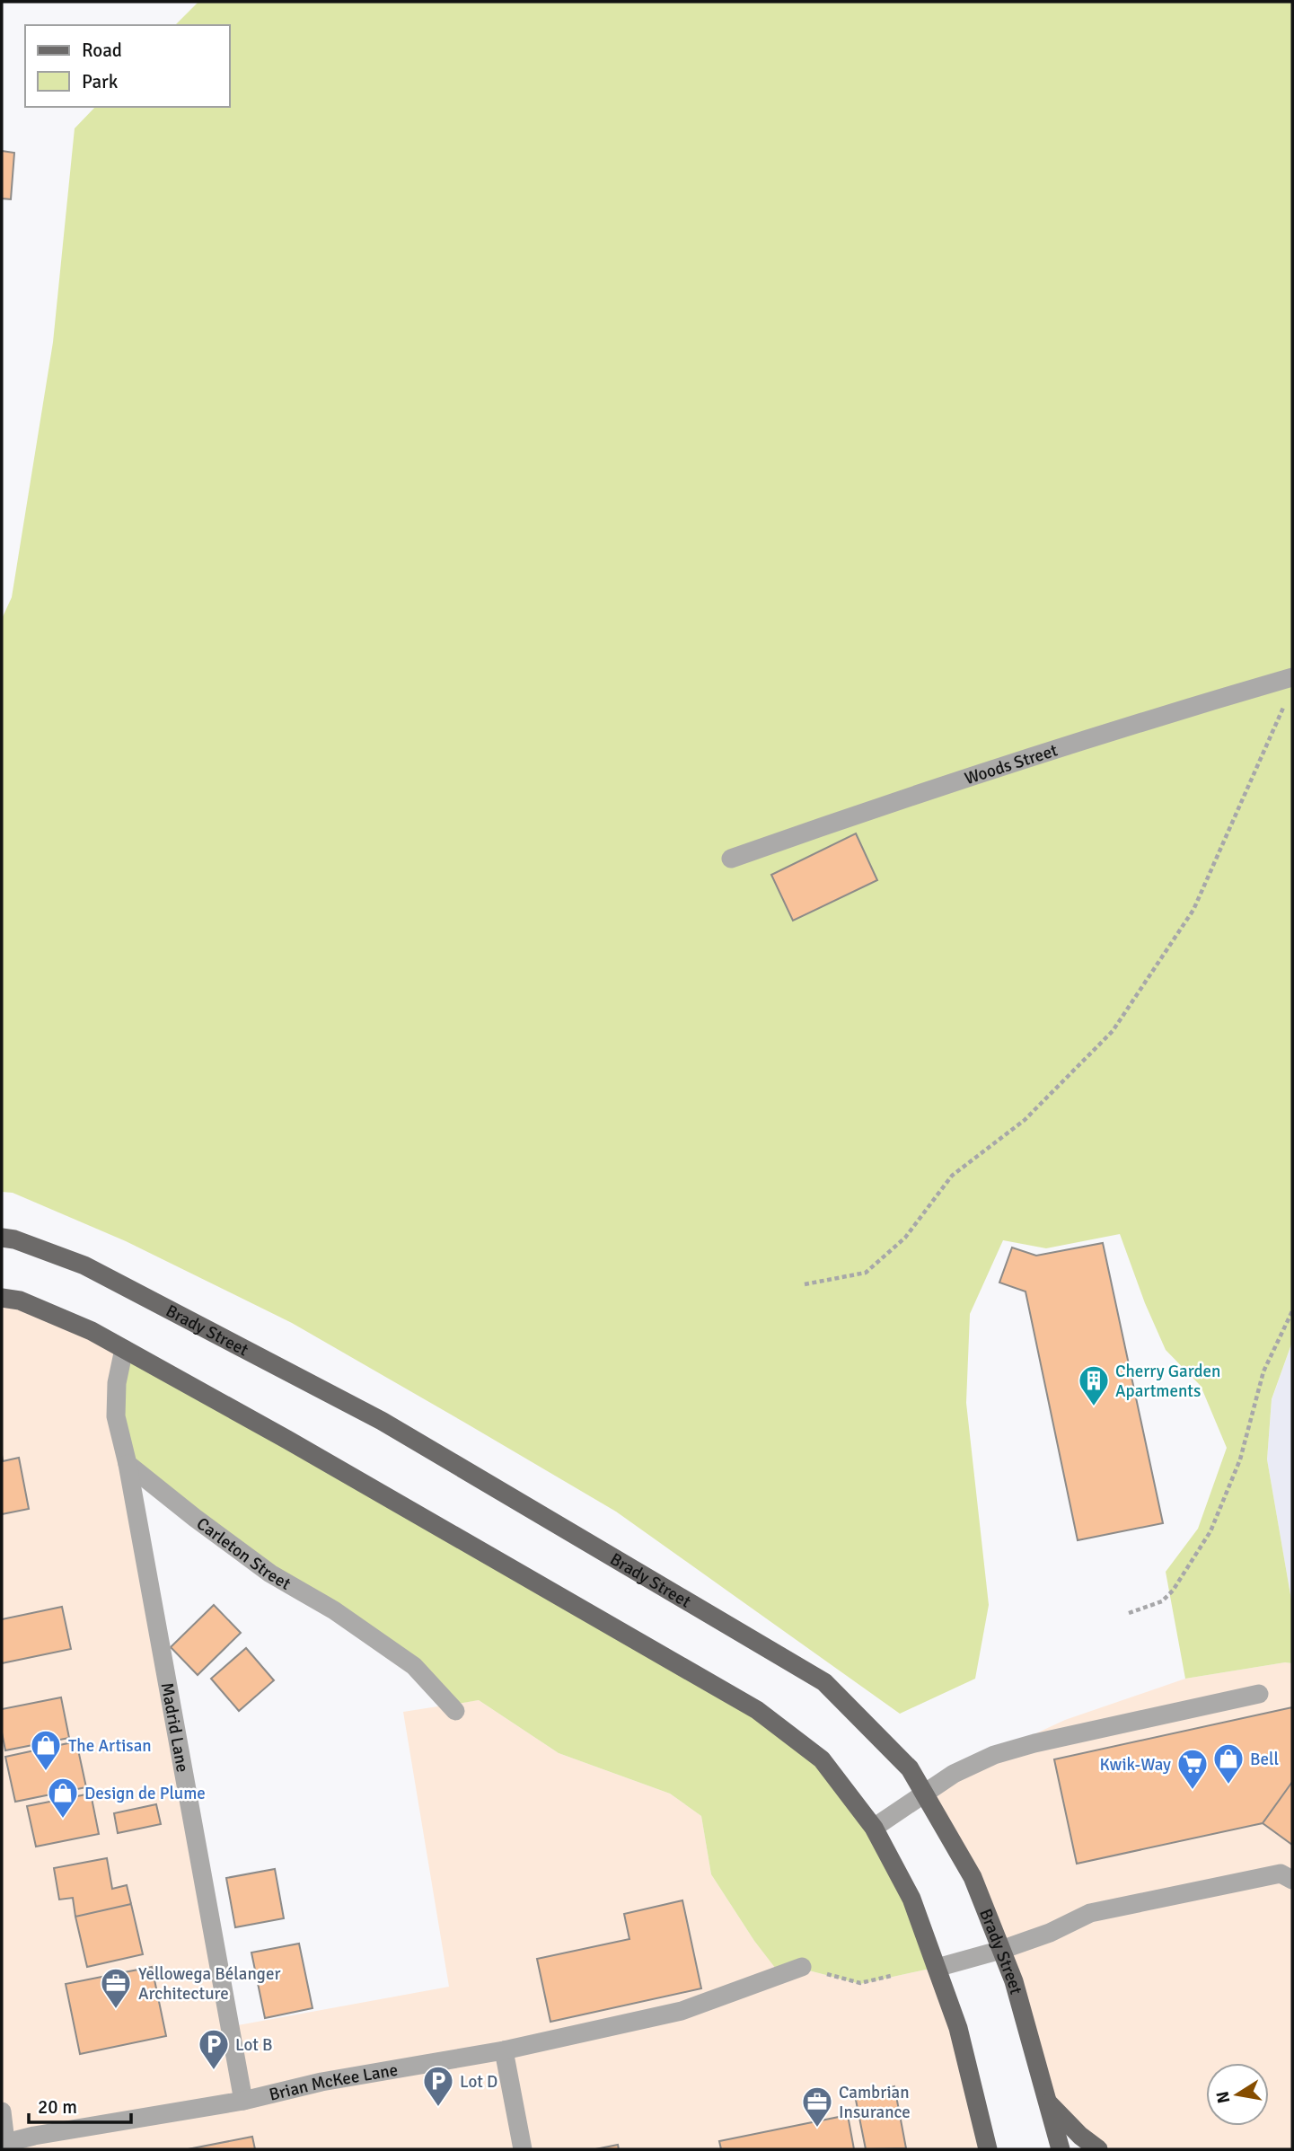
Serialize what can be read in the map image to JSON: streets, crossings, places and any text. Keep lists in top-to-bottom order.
{
  "streets": {
    "main road": ["Brady Street"],
    "street": [
      "Woods Street",
      "Carleton Street",
      "Madrid Lane",
      "Brian McKee Lane"
    ]
  },
  "crossings": [
    ["Carleton Street", "Madrid Lane"],
    ["Madrid Lane", "Brian McKee Lane"]
  ],
  "places": {
    "building": ["Cherry Garden Apartments"],
    "shop": ["The Artisan", "Bell", "Design de Plume"],
    "supermarket": ["Kwik-Way"],
    "office": ["Yellowega Bélanger Architecture", "Cambrian Insurance"],
    "parking": ["Lot B", "Lot D"]
  },
  "legend": ["Road", "Park"],
  "scale_bar": "20 m",
  "north": "left"
}
